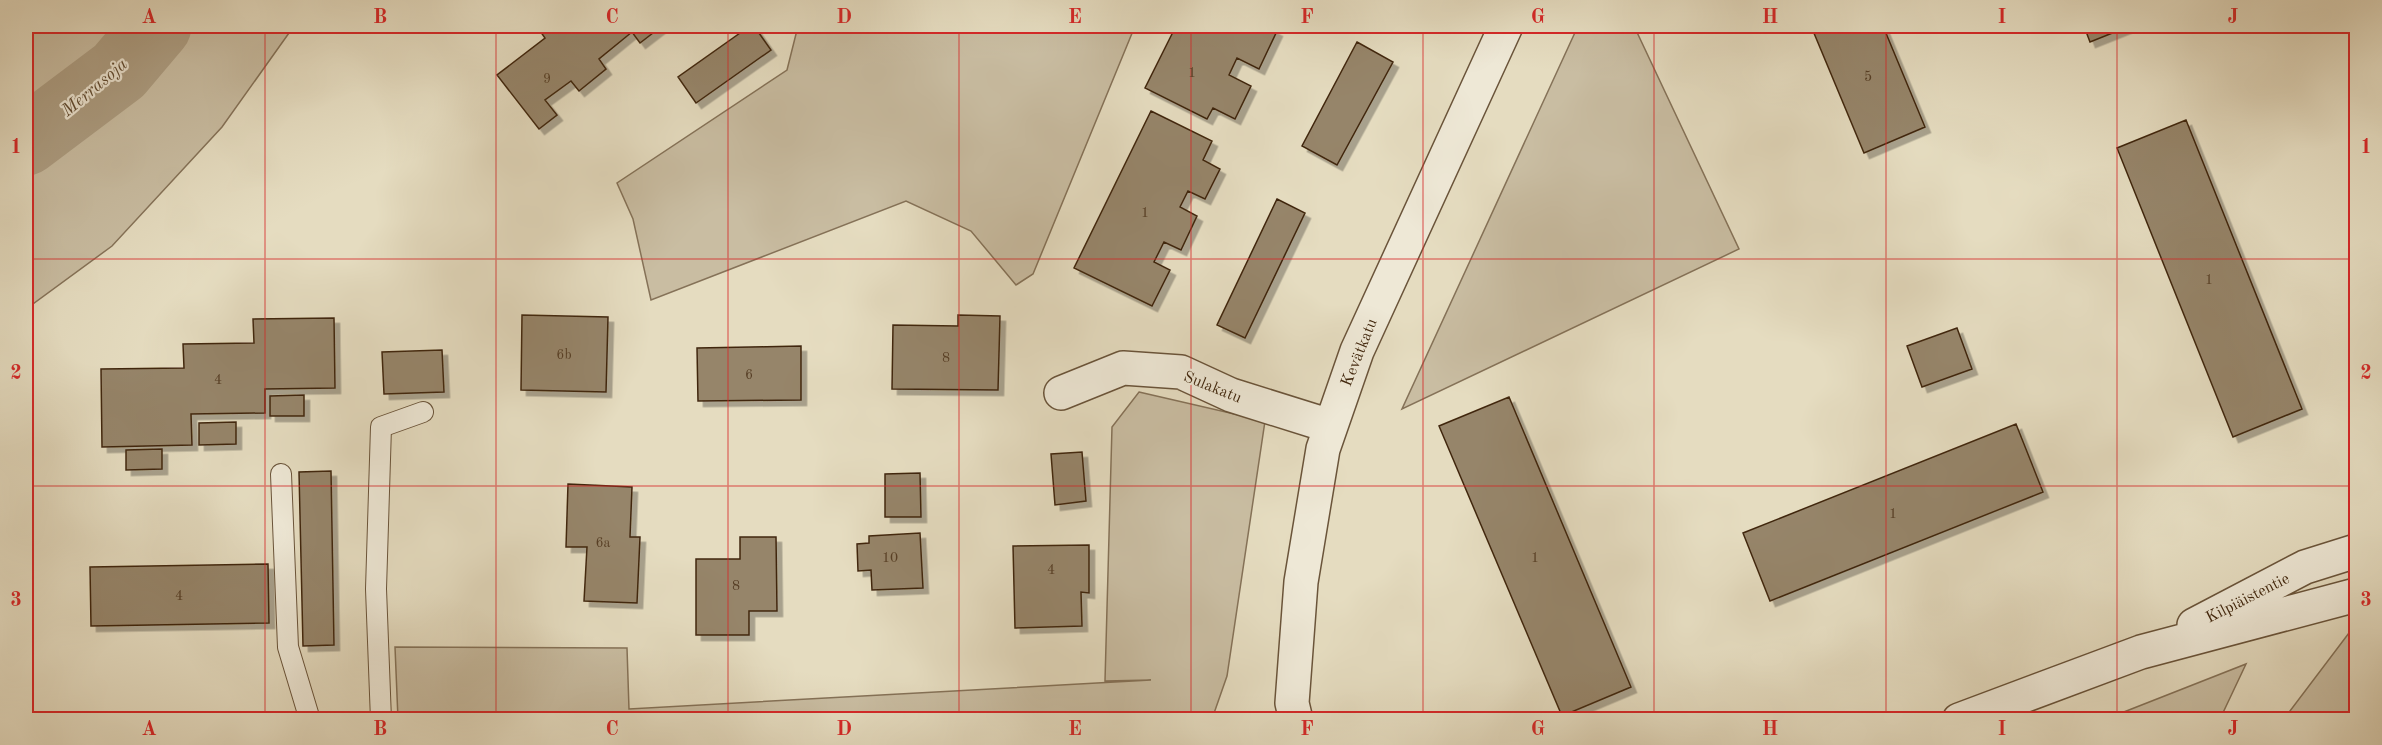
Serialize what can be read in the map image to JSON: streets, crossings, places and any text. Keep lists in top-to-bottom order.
{
  "streets": {
    "street": ["Kevätkatu", "Sulakatu", "Kilpiäistentie"]
  },
  "crossings": [
    ["Kevätkatu", "Sulakatu"]
  ],
  "water": ["Merrasoja"],
  "house_numbers": [
    "1",
    "5",
    "9",
    "1",
    "1",
    "6b",
    "8",
    "6",
    "4",
    "1",
    "6a",
    "10",
    "1",
    "4",
    "8",
    "4"
  ],
  "grid": {
    "columns": [
      "A",
      "B",
      "C",
      "D",
      "E",
      "F",
      "G",
      "H",
      "I",
      "J"
    ],
    "rows": ["1", "2", "3"]
  }
}
